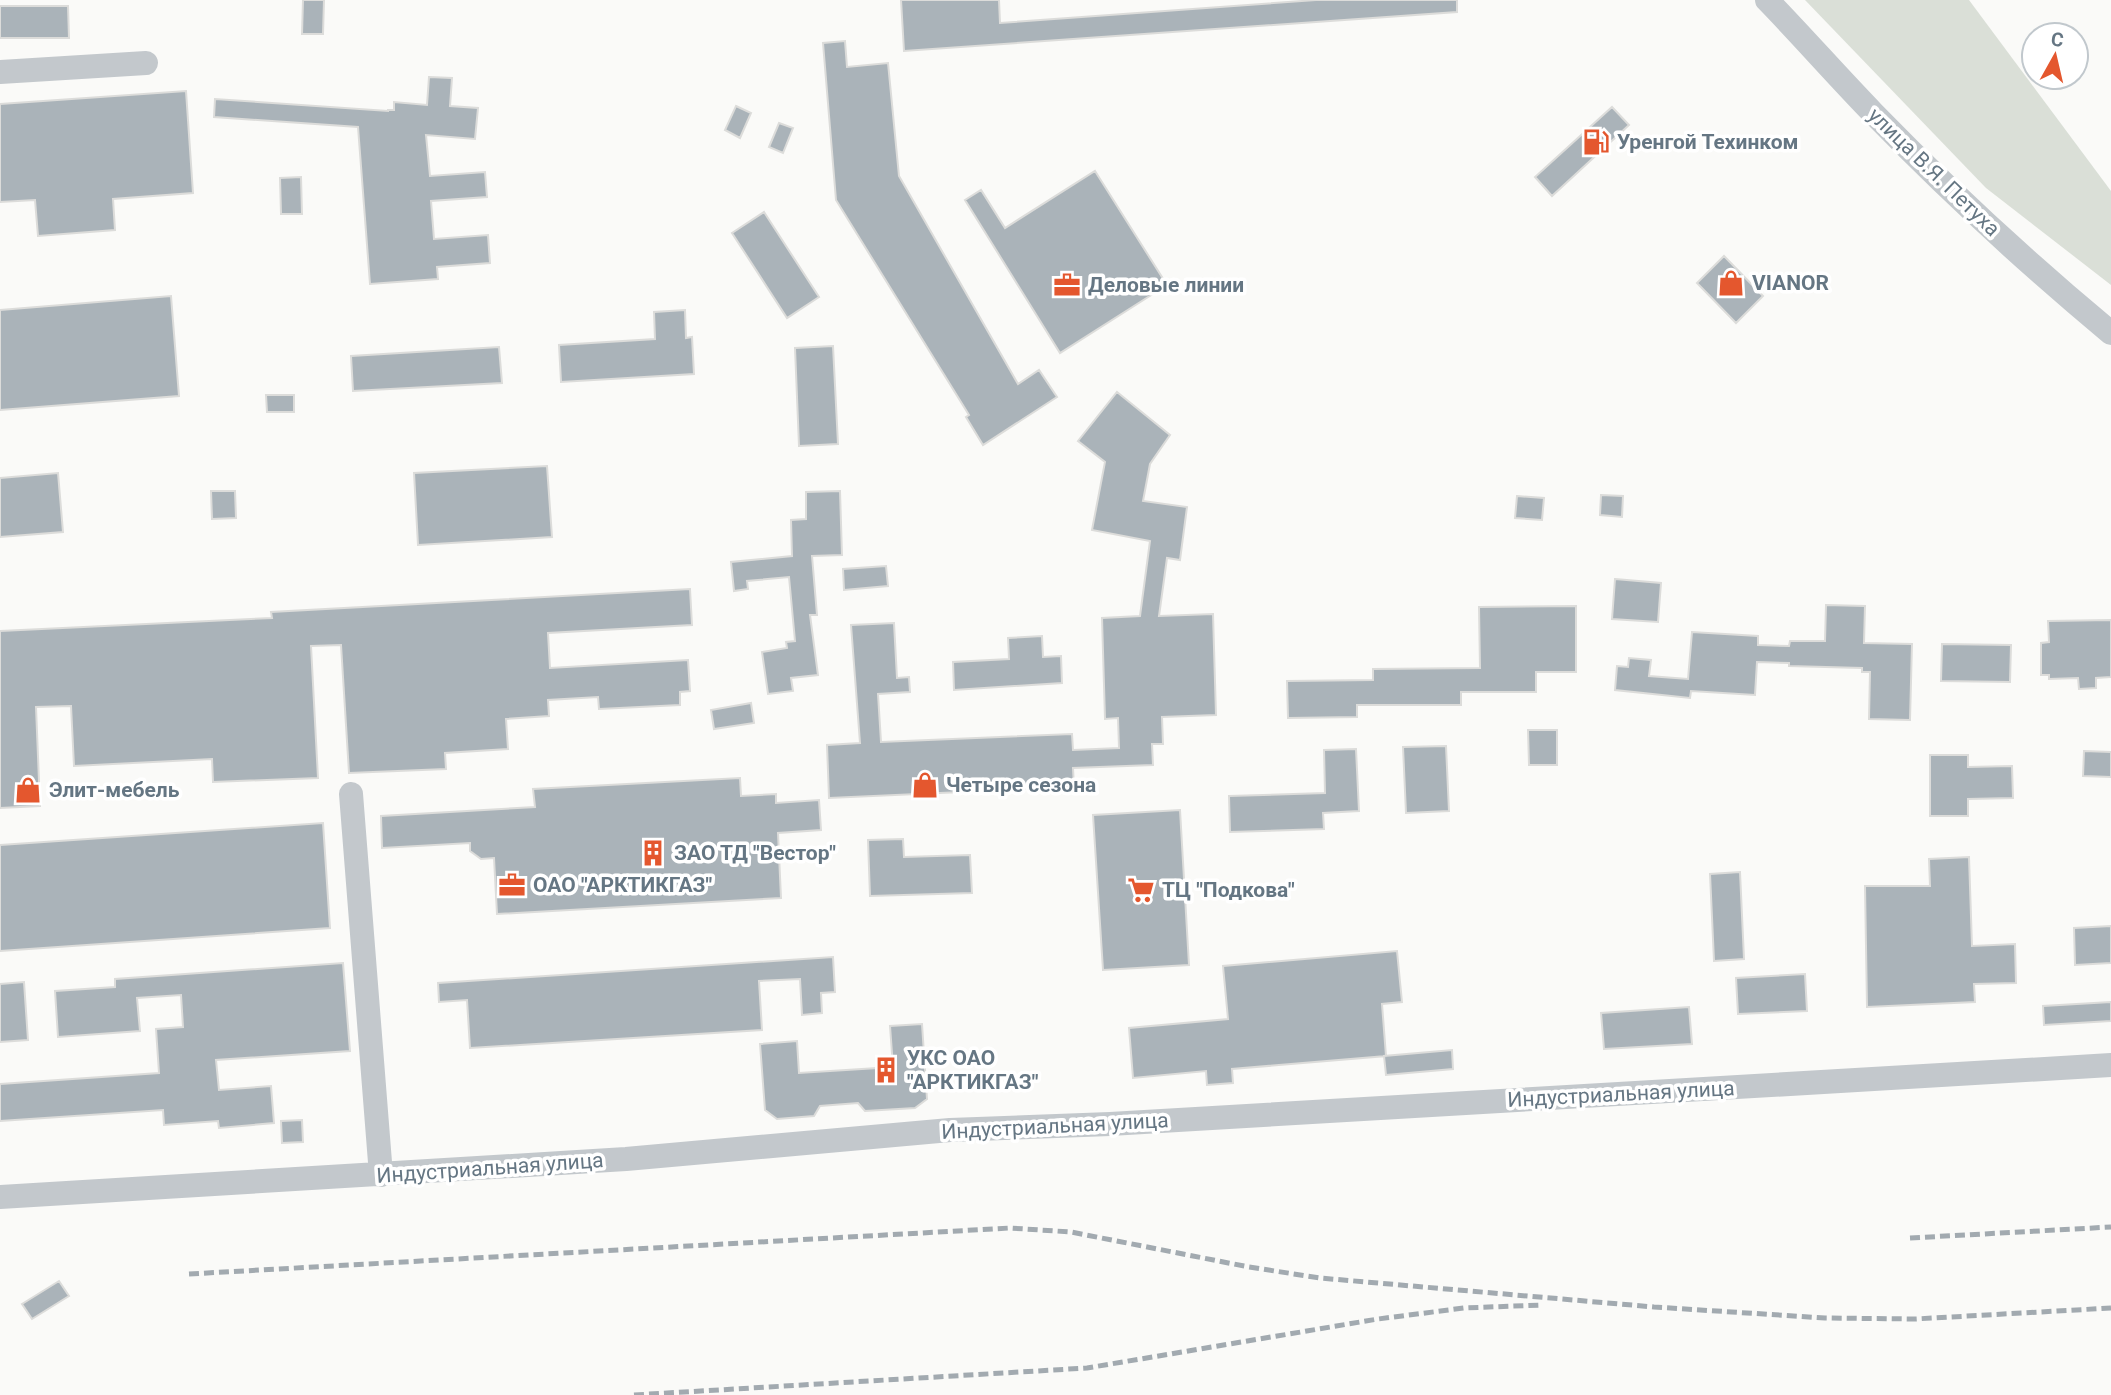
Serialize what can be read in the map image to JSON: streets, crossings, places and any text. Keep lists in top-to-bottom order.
{
  "streets": {
    "street": ["улица В.Я. Петуха", "Индустриальная улица"]
  },
  "places": {
    "fuel station": ["Уренгой Техинком"],
    "shop": ["VIANOR", "Четыре сезона", "Элит-мебель"],
    "office": ["Деловые линии", "ОАО \"АРКТИКГАЗ\""],
    "building": ["ЗАО ТД \"Вестор\"", "УКС ОАО \"АРКТИКГАЗ\""],
    "supermarket": ["ТЦ \"Подкова\""]
  },
  "north": "top"
}
